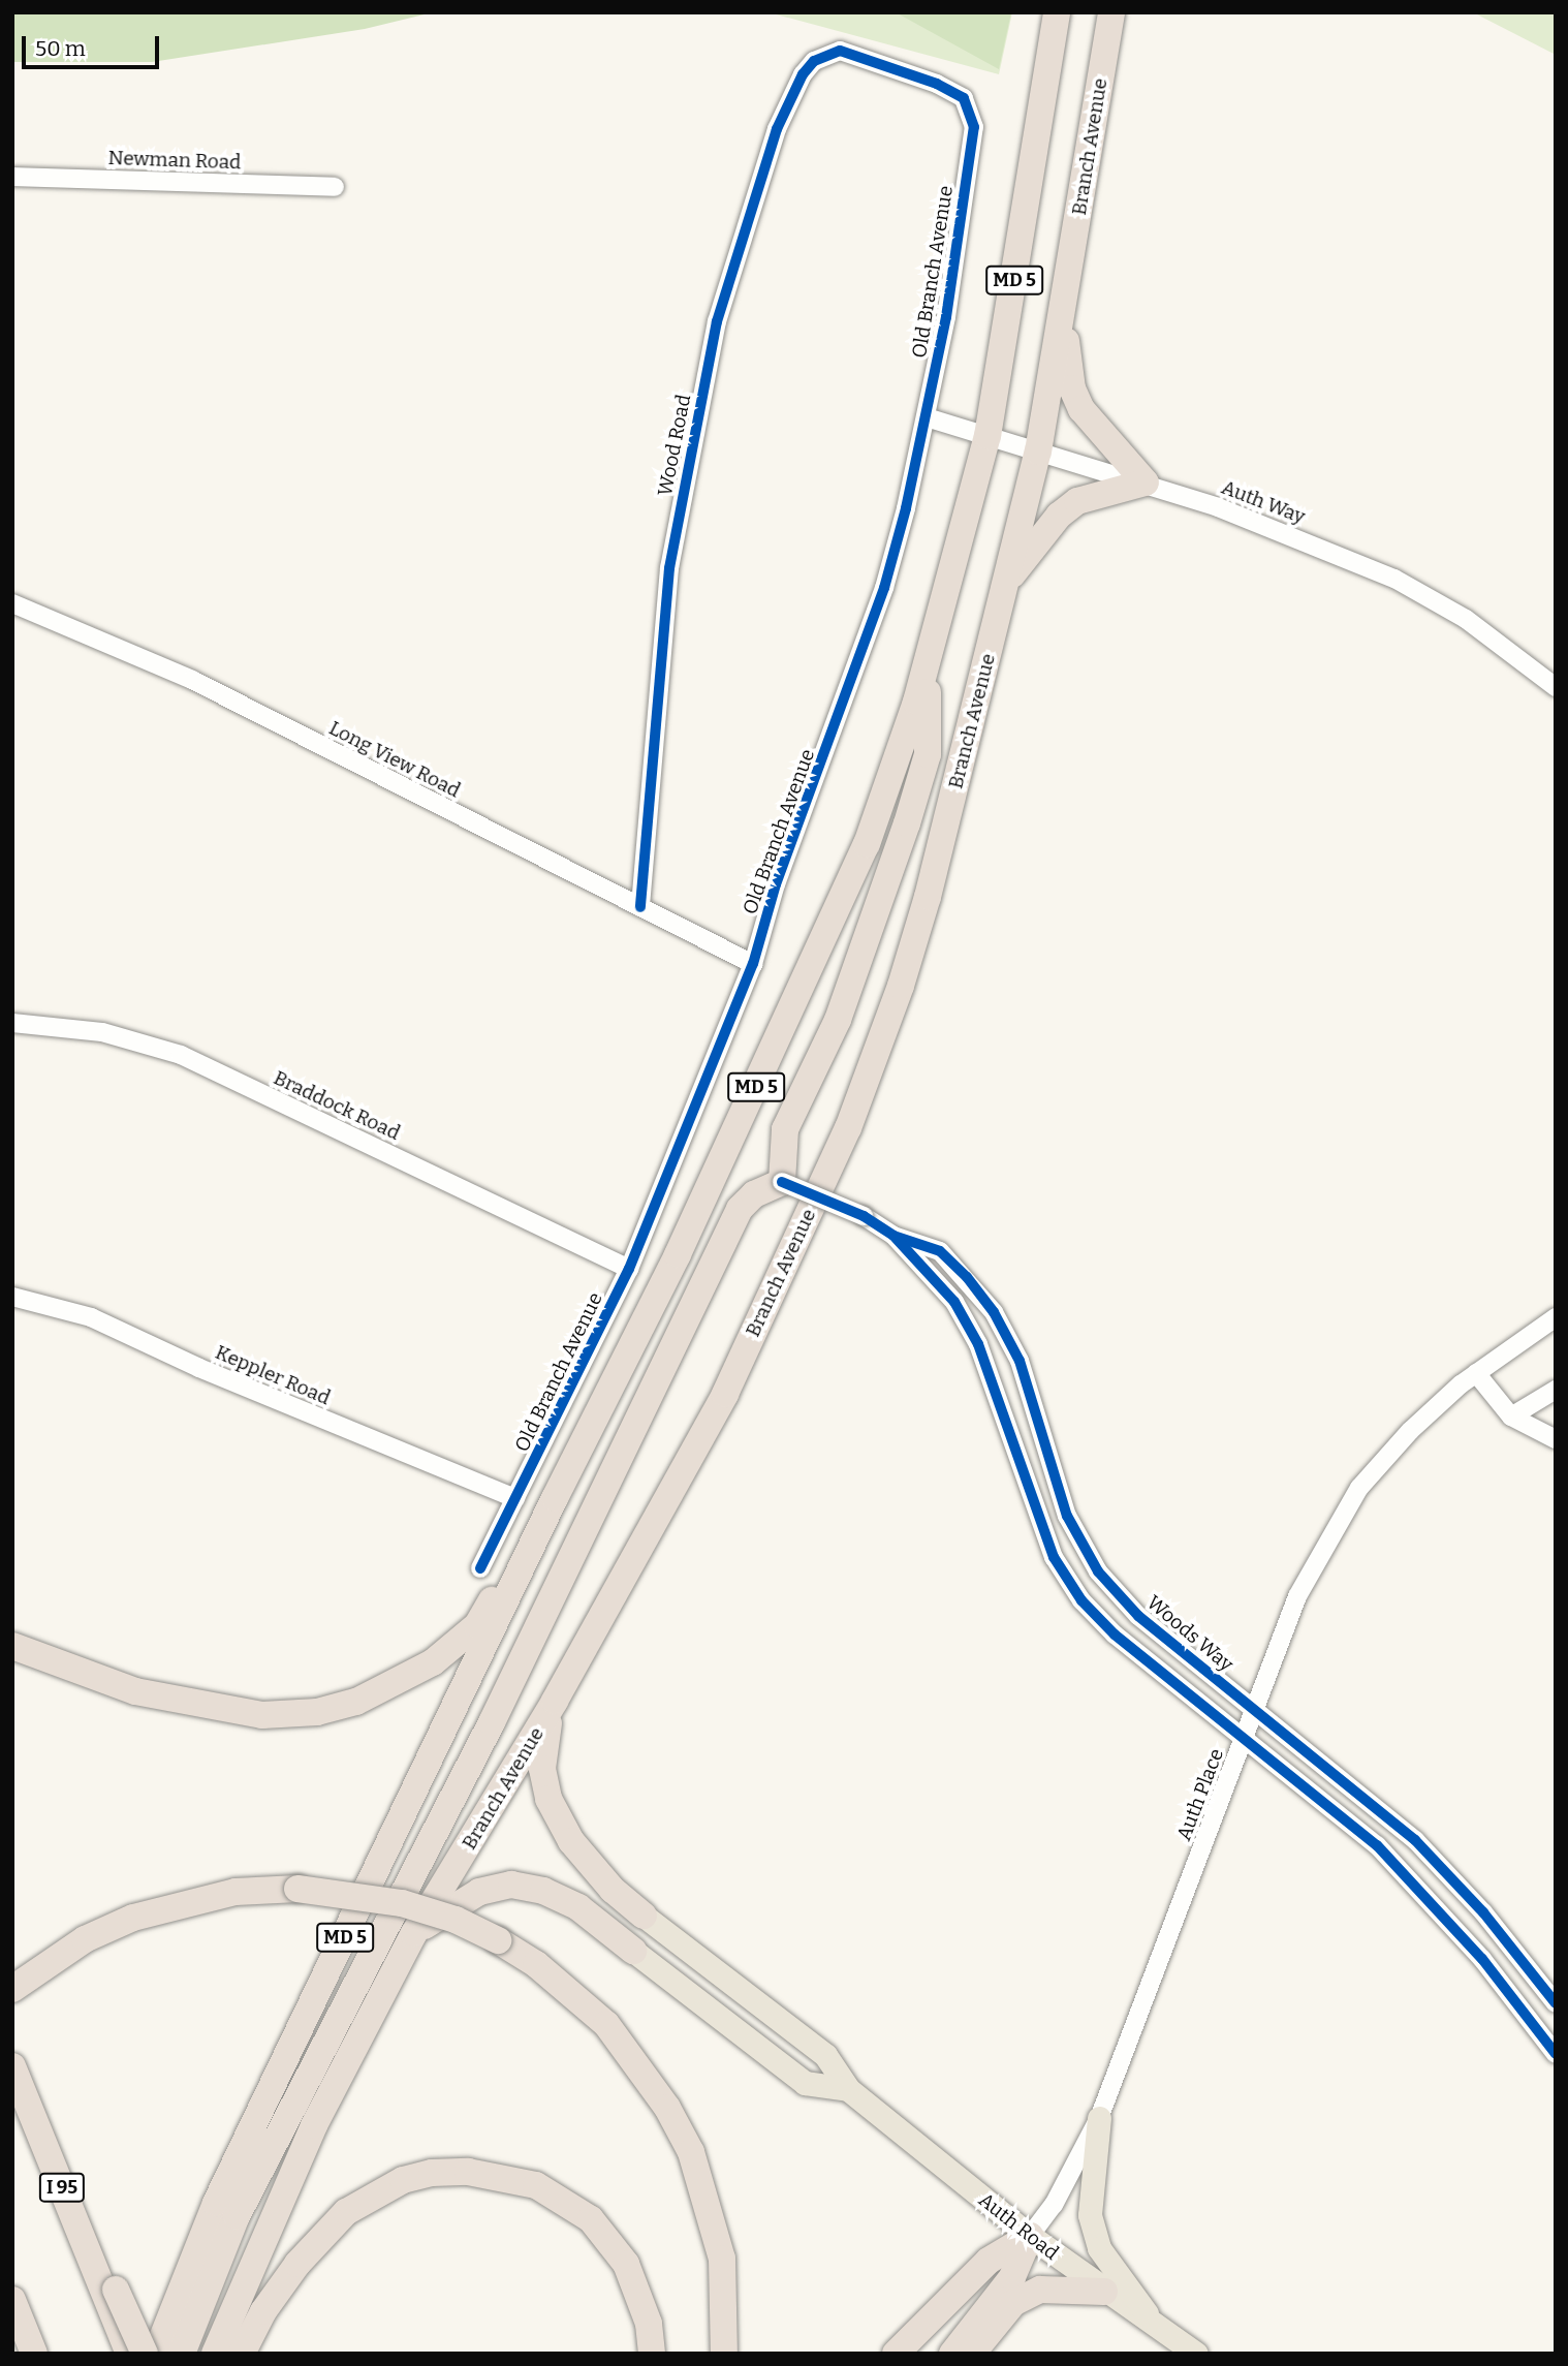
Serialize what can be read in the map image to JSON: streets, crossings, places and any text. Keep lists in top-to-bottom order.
{
  "streets": {
    "highway": ["Branch Avenue", "MD 5", "I 95"],
    "main road": ["Auth Road"],
    "street": [
      "Newman Road",
      "Old Branch Avenue",
      "Wood Road",
      "Auth Way",
      "Long View Road",
      "Braddock Road",
      "Keppler Road",
      "Woods Way",
      "Auth Place"
    ]
  },
  "crossings": [
    ["Branch Avenue", "Auth Way"],
    ["Old Branch Avenue", "Wood Road"],
    ["Old Branch Avenue", "Auth Way"],
    ["Old Branch Avenue", "Long View Road"],
    ["Old Branch Avenue", "Braddock Road"],
    ["Old Branch Avenue", "Keppler Road"],
    ["MD 5", "Auth Way"],
    ["Wood Road", "Long View Road"],
    ["Woods Way", "Auth Place"],
    ["Auth Place", "Auth Road"]
  ],
  "scale_bar": "50 m"
}
